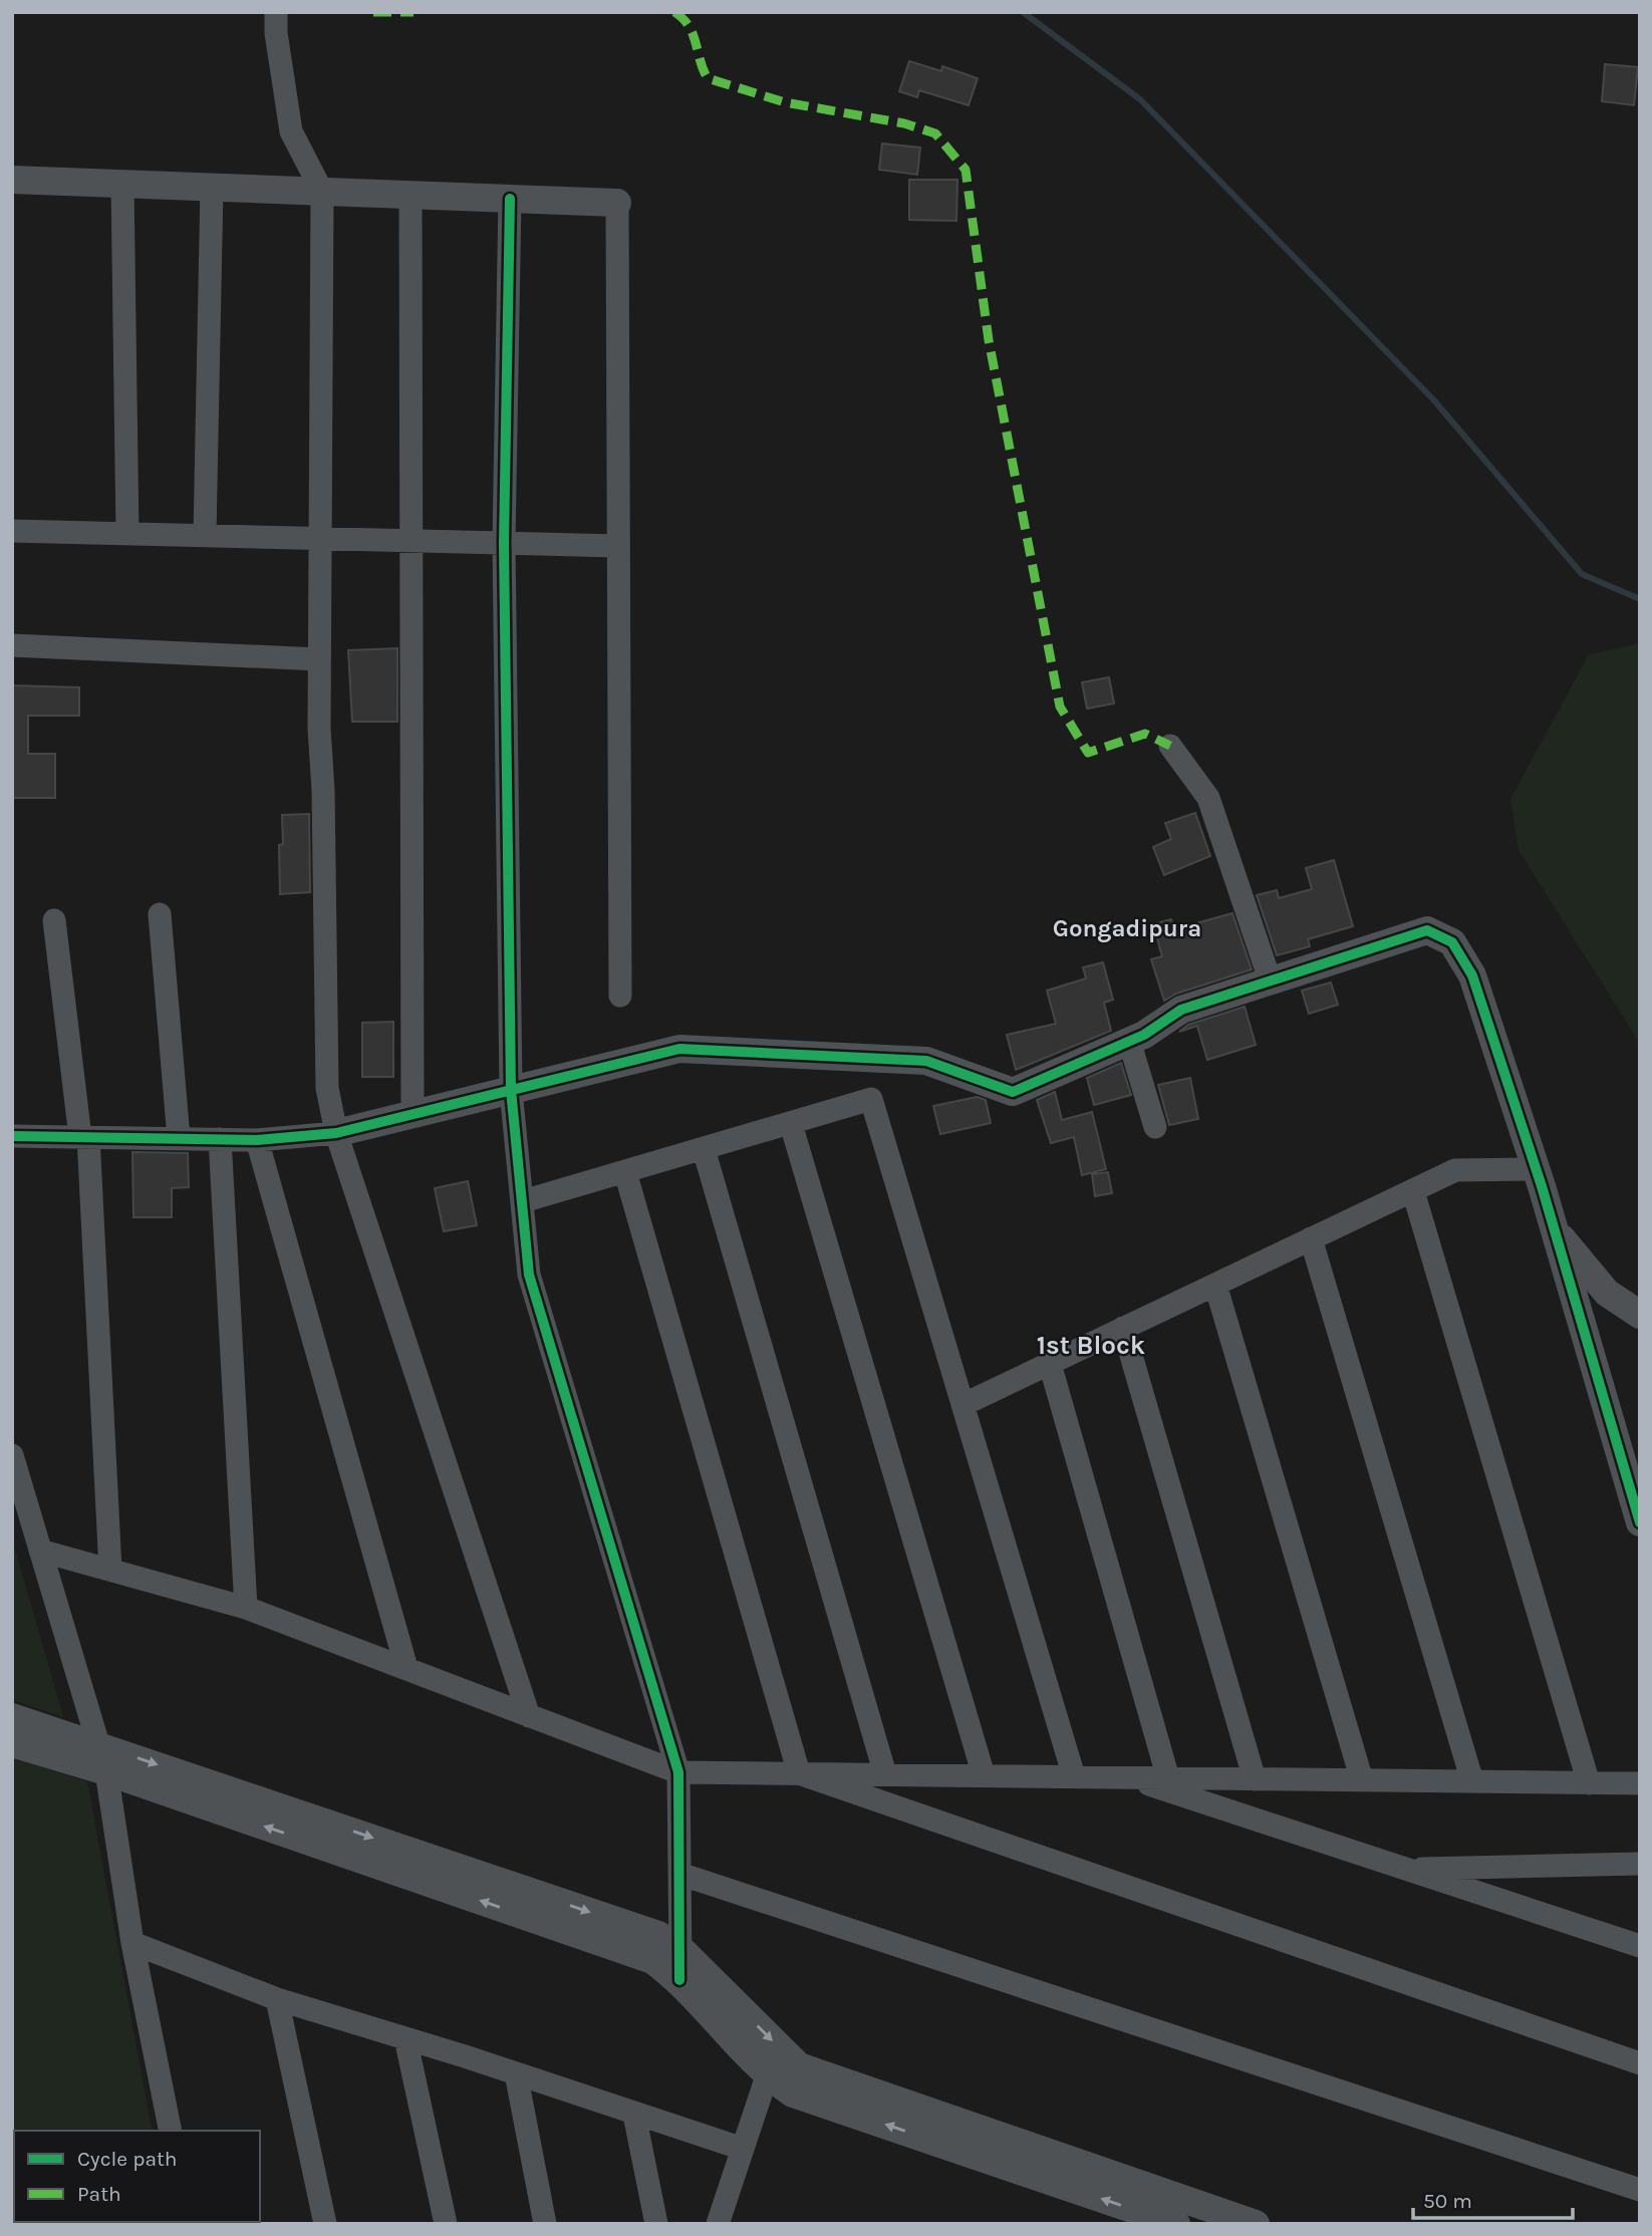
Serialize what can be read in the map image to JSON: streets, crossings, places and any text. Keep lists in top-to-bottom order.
{
  "districts": ["Gongadipura", "1st Block"],
  "legend": ["Cycle path", "Path"],
  "scale_bar": "50 m"
}
